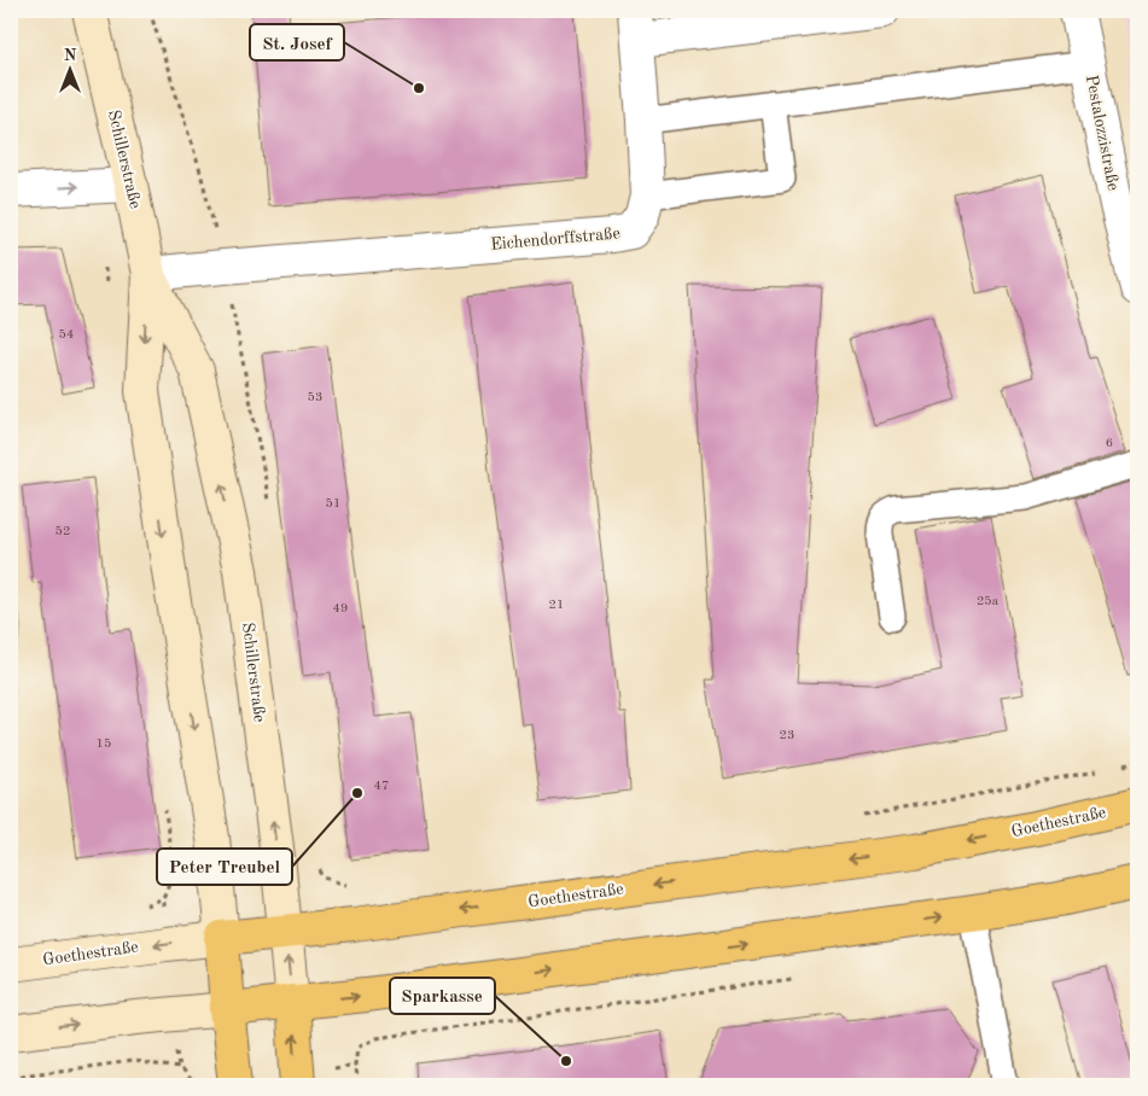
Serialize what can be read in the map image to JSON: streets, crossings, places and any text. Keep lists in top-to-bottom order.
{
  "streets": {
    "main road": ["Schillerstraße", "Goethestraße"],
    "street": ["Pestalozzistraße", "Eichendorffstraße"]
  },
  "crossings": [
    ["Schillerstraße", "Eichendorffstraße"],
    ["Schillerstraße", "Goethestraße"]
  ],
  "places": ["St. Josef", "Peter Treubel", "Sparkasse"],
  "house_numbers": [
    "54",
    "53",
    "6",
    "51",
    "52",
    "25a",
    "21",
    "49",
    "23",
    "15",
    "47"
  ],
  "north": "top"
}
